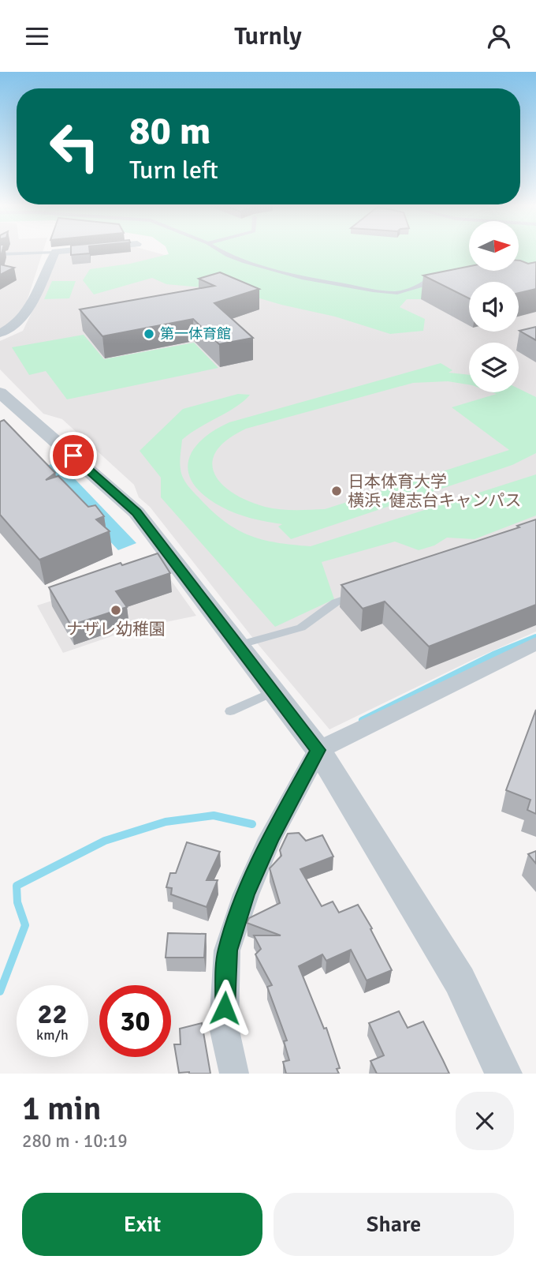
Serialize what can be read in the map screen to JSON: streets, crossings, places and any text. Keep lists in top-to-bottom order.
{
  "places": ["第一体育館", "日本体育大学 横浜･健志台キャンパス", "ナザレ幼稚園"],
  "north": "right",
  "page": {
    "header": "Turnly",
    "turn": ["80 m", "Turn left"],
    "speed": "22 km/h",
    "limit": "30",
    "heading": ["1 min", "280 m · 10:19"],
    "buttons": ["Exit", "Share"]
  }
}
